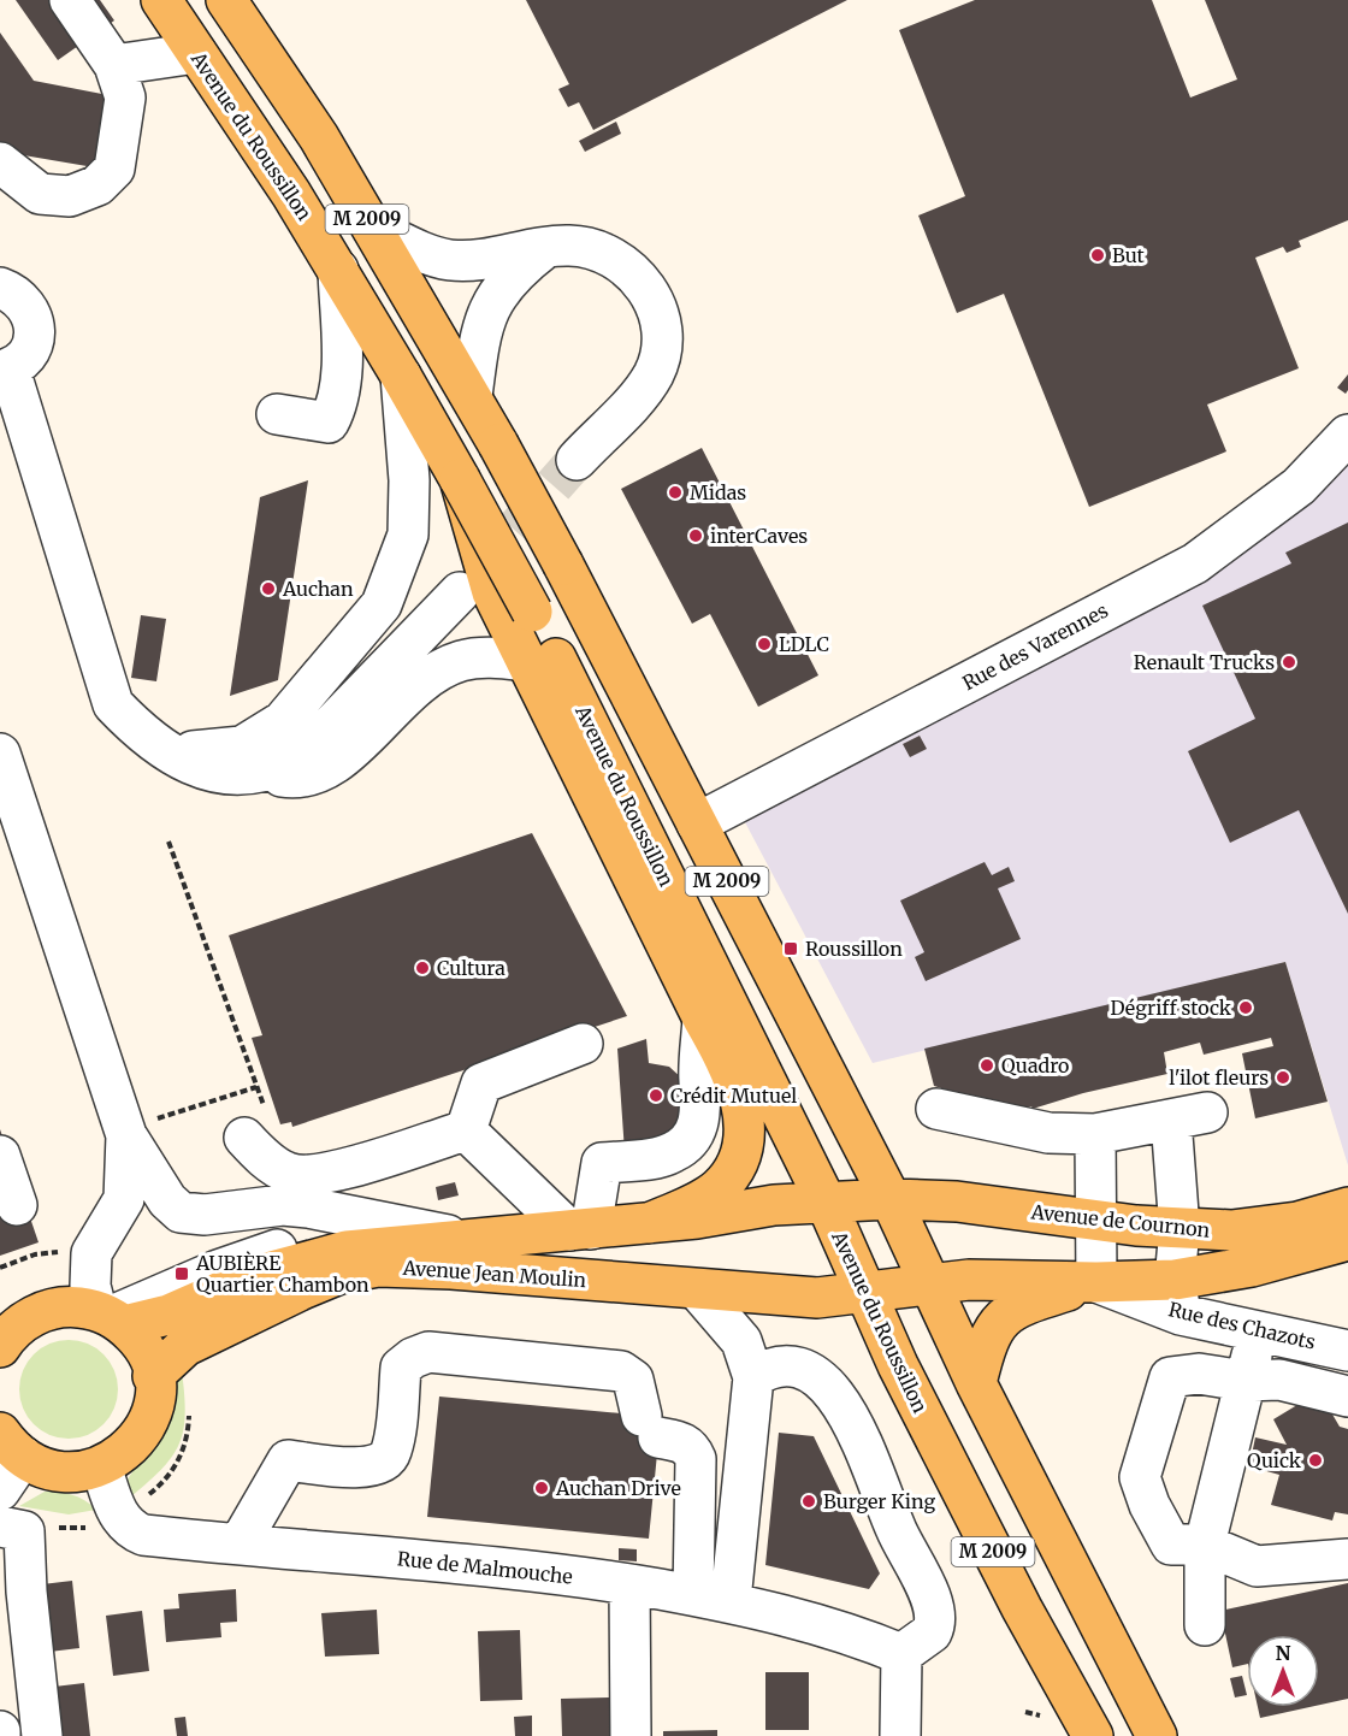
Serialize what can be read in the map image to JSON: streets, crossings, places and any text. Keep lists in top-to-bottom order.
{
  "streets": {
    "main road": [
      "Avenue du Roussillon",
      "M 2009",
      "Avenue de Cournon",
      "Avenue Jean Moulin"
    ],
    "street": ["Rue des Varennes", "Rue des Chazots", "Rue de Malmouche"]
  },
  "crossings": [
    ["Avenue du Roussillon", "Avenue de Cournon"],
    ["Avenue du Roussillon", "Avenue Jean Moulin"],
    ["M 2009", "Rue des Varennes"],
    ["M 2009", "Avenue de Cournon"],
    ["M 2009", "Avenue Jean Moulin"],
    ["Avenue de Cournon", "Avenue Jean Moulin"]
  ],
  "places": {
    "other": [
      "But",
      "Midas",
      "interCaves",
      "Auchan",
      "LDLC",
      "Renault Trucks",
      "Cultura",
      "Dégriff stock",
      "Quadro",
      "l'ilot fleurs",
      "Crédit Mutuel",
      "Quick",
      "Auchan Drive",
      "Burger King"
    ],
    "transit": ["Roussillon", "AUBIÈRE Quartier Chambon"]
  },
  "north": "top"
}
